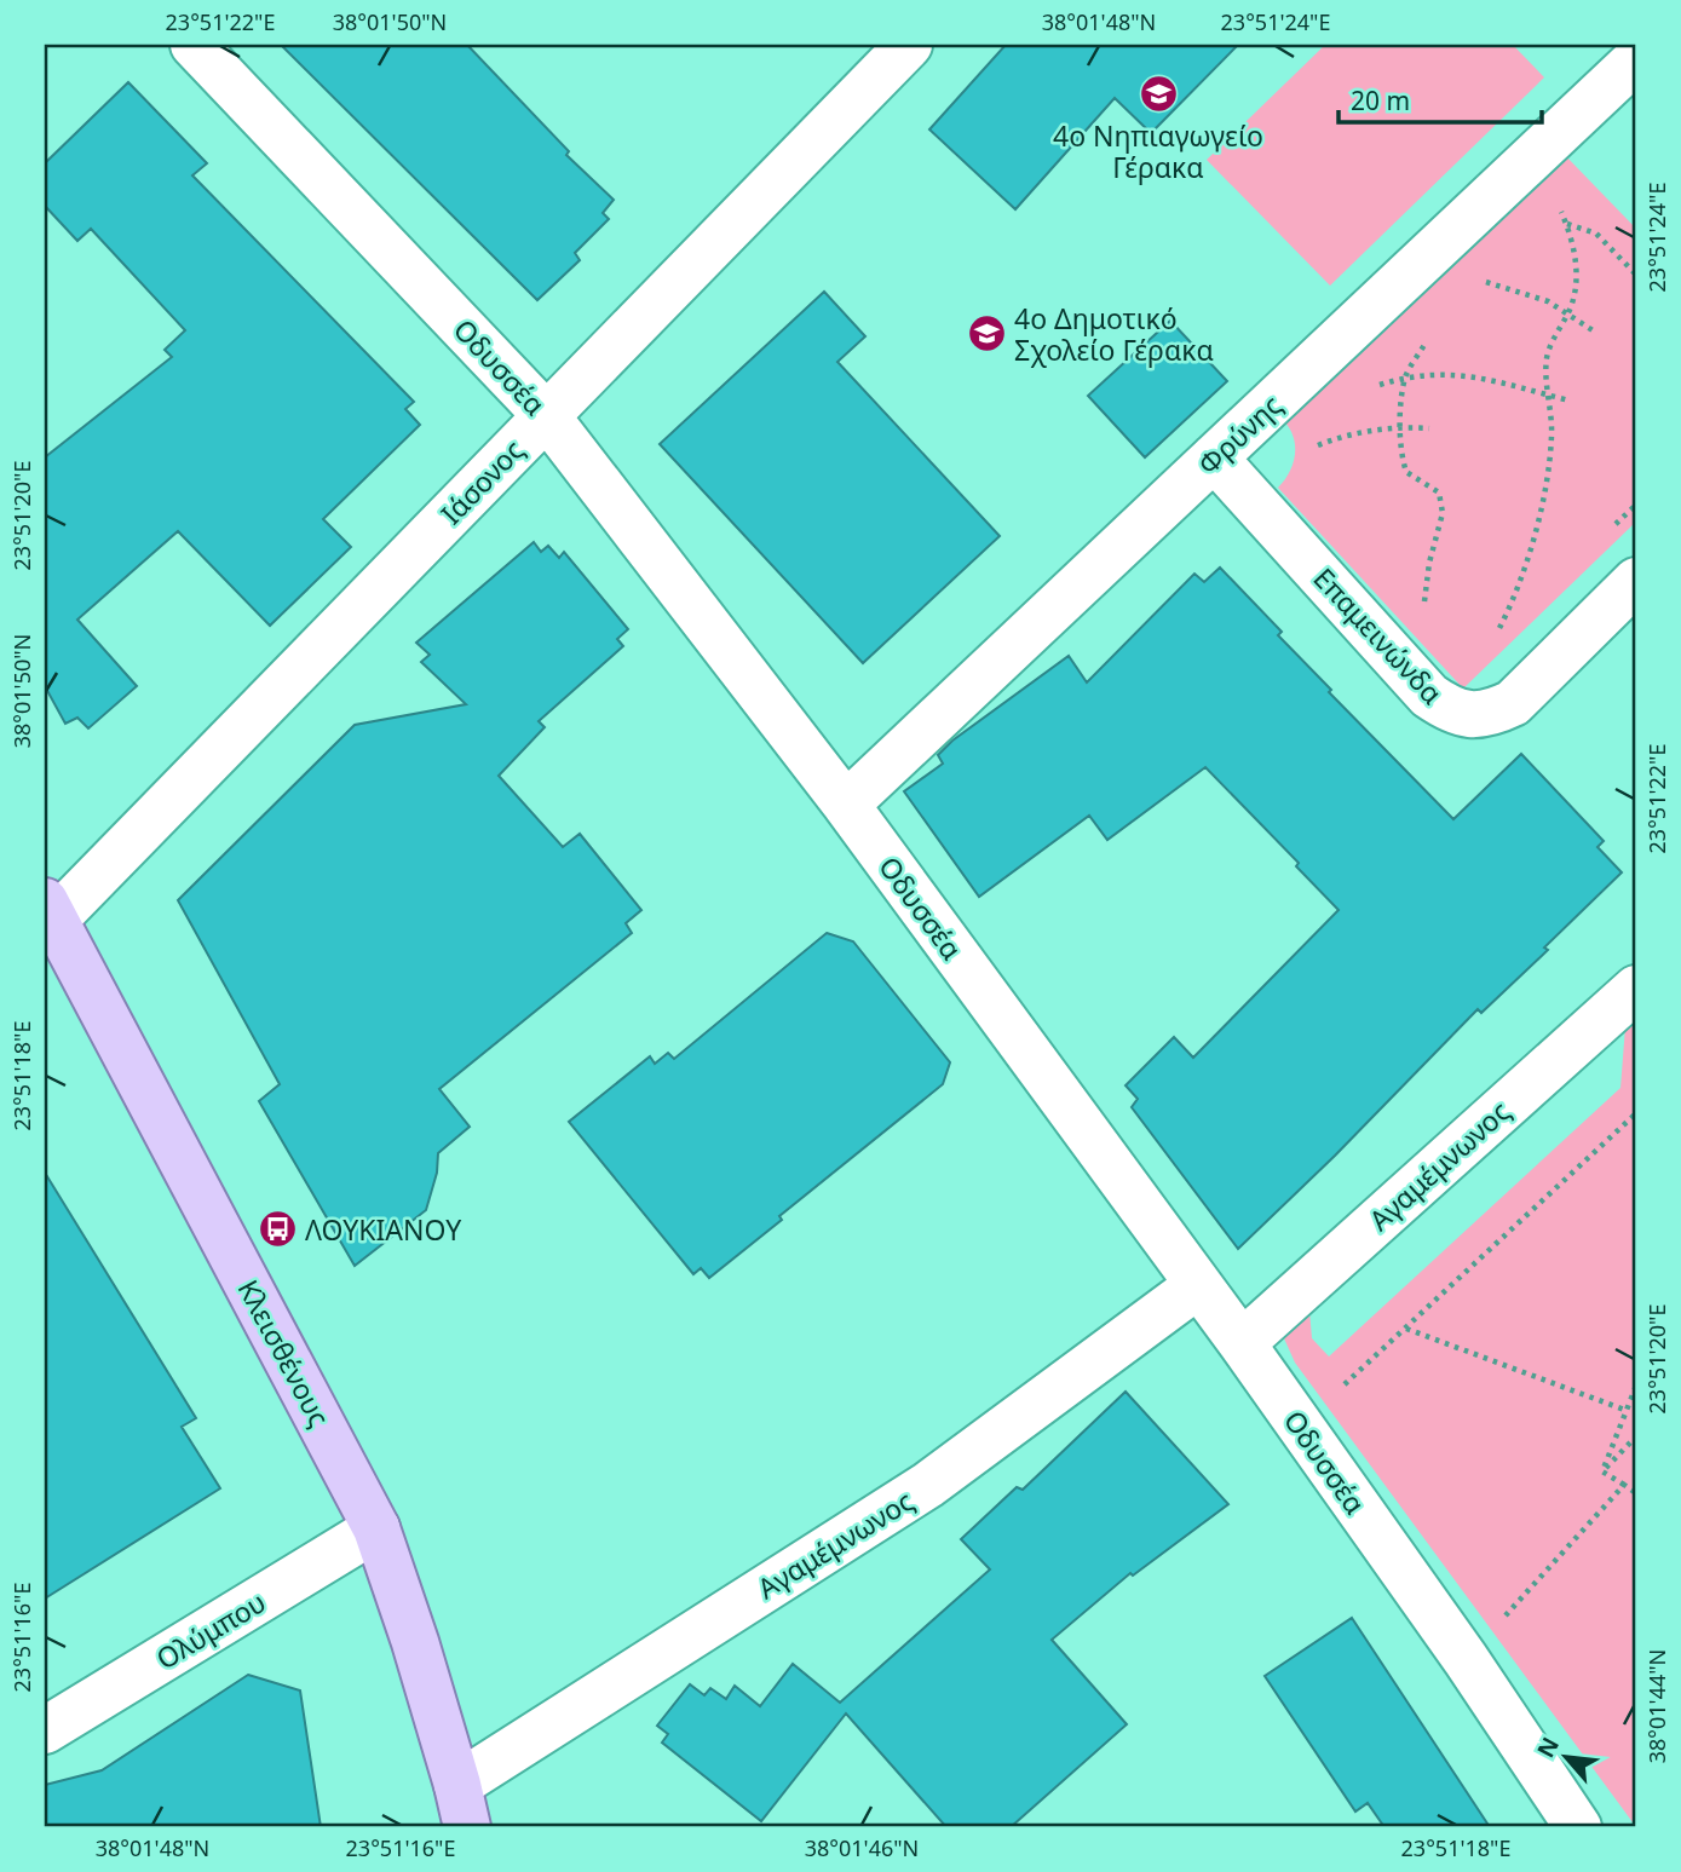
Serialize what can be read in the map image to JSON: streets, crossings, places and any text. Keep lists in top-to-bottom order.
{
  "streets": {
    "main road": ["Κλεισθένους"],
    "street": [
      "Οδυσσέα",
      "Φρύνης",
      "Ιάσονος",
      "Επαμεινώνδα",
      "Αγαμέμνωνος",
      "Ολύμπου"
    ]
  },
  "crossings": [
    ["Οδυσσέα", "Φρύνης"],
    ["Οδυσσέα", "Ιάσονος"],
    ["Οδυσσέα", "Αγαμέμνωνος"],
    ["Φρύνης", "Επαμεινώνδα"],
    ["Ιάσονος", "Κλεισθένους"],
    ["Αγαμέμνωνος", "Κλεισθένους"],
    ["Κλεισθένους", "Ολύμπου"]
  ],
  "places": {
    "school or university": ["4ο Νηπιαγωγείο Γέρακα", "4ο Δημοτικό Σχολείο Γέρακα"],
    "bus stop": ["ΛΟΥΚΙΑΝΟΥ"]
  },
  "scale_bar": "20 m",
  "north": "top left",
  "coordinates": [
    "23°51'22\"E",
    "38°01'50\"N",
    "38°01'48\"N",
    "23°51'24\"E",
    "23°51'20\"E",
    "23°51'18\"E",
    "23°51'16\"E",
    "38°01'44\"N",
    "38°01'46\"N"
  ]
}
